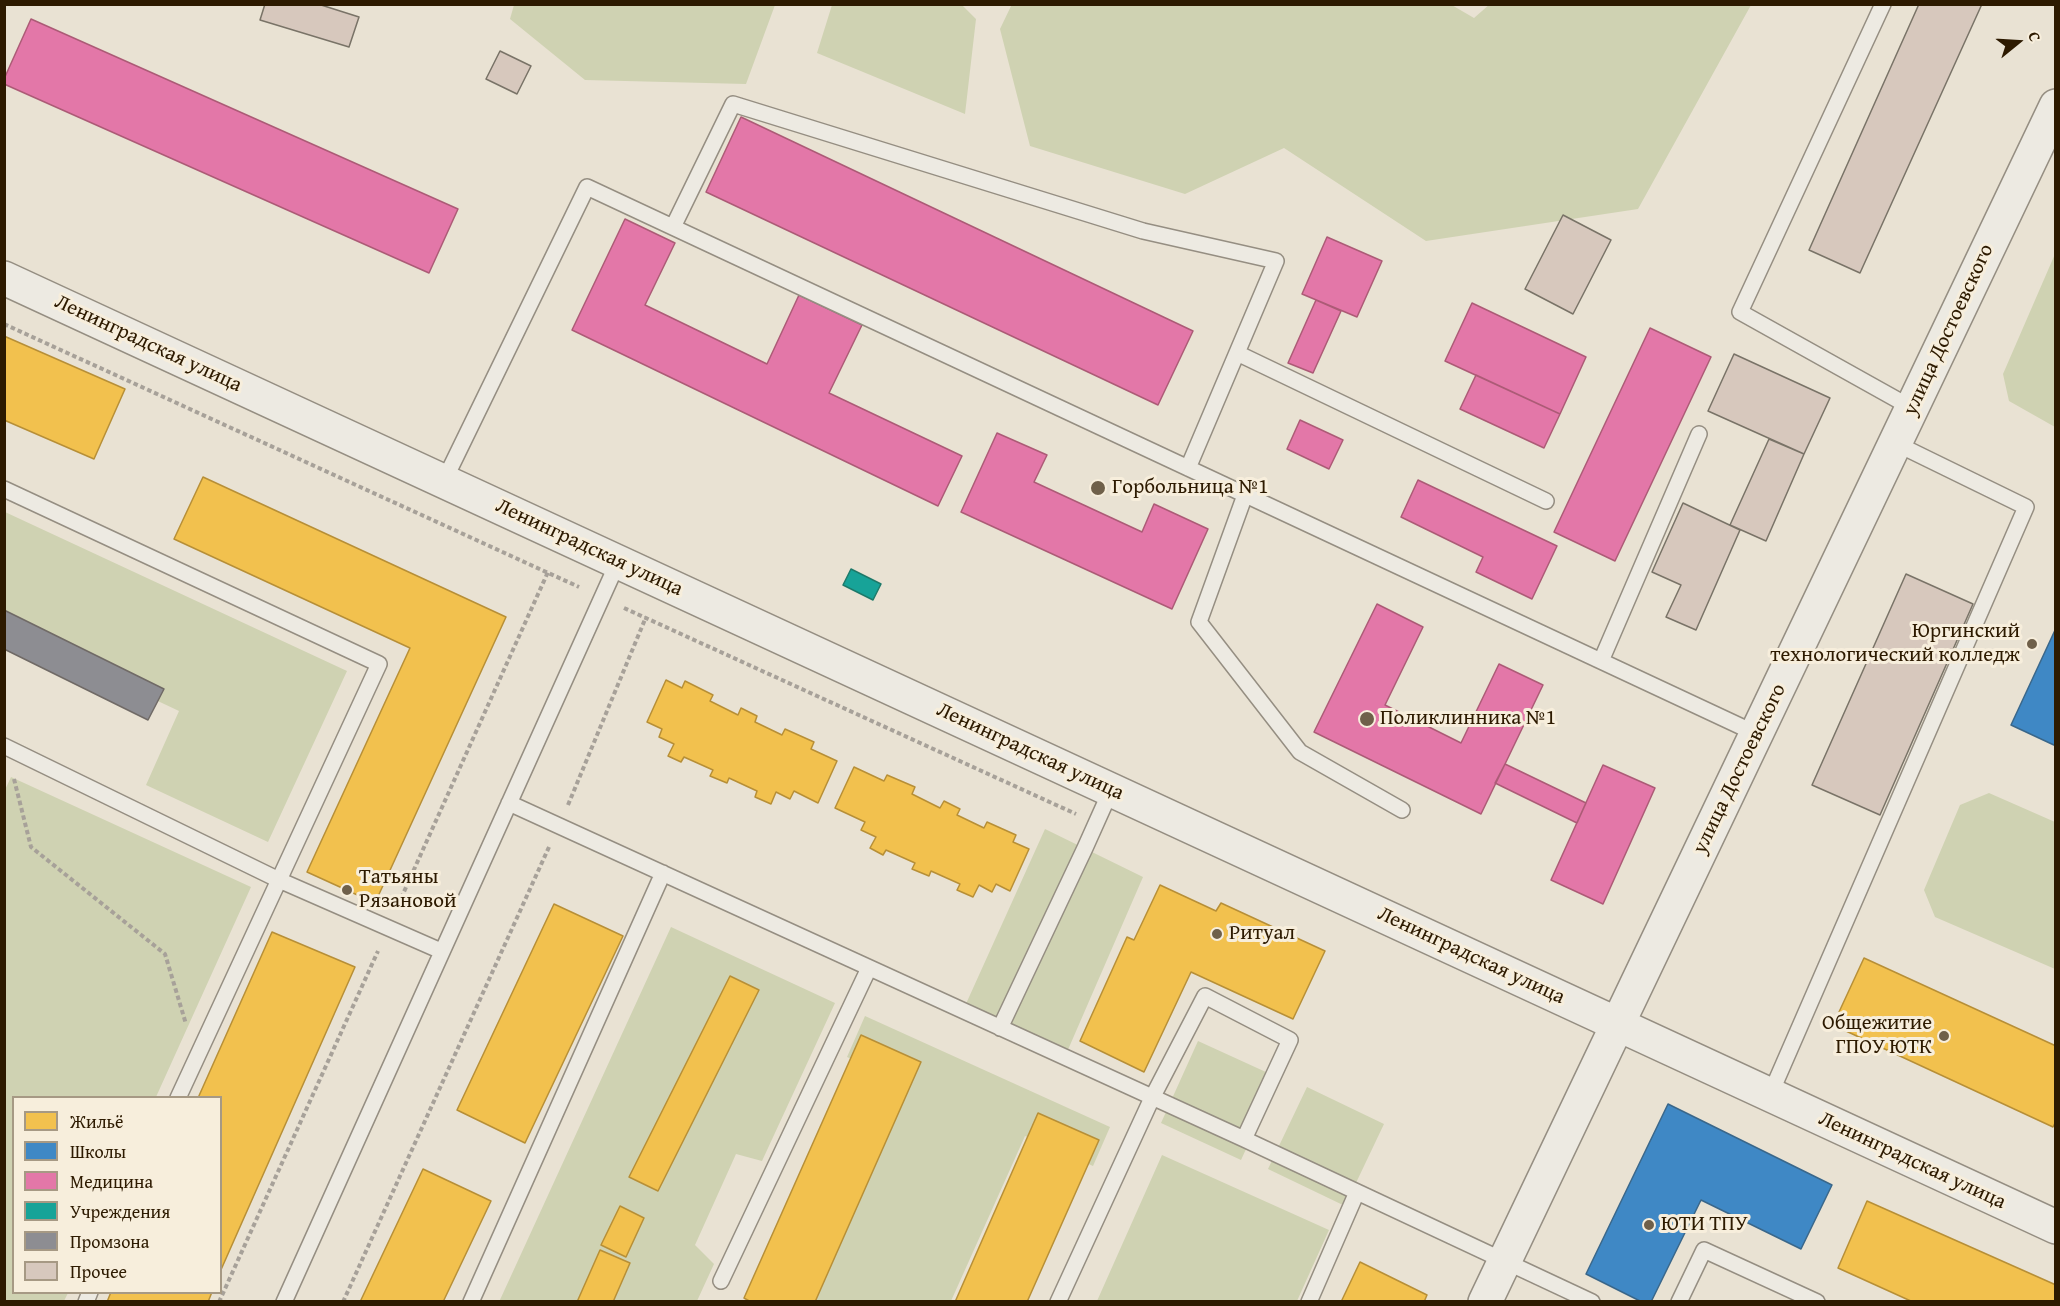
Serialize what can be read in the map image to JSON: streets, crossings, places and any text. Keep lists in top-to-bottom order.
{
  "streets": {
    "street": ["улица Достоевского", "Ленинградская улица"]
  },
  "crossings": [
    ["улица Достоевского", "Ленинградская улица"]
  ],
  "places": [
    "Горбольница №1",
    "Юргинский технологический колледж",
    "Поликлинника №1",
    "Татьяны Рязановой",
    "Ритуал",
    "Общежитие ГПОУ ЮТК",
    "ЮТИ ТПУ"
  ],
  "legend": [
    "Жильё",
    "Школы",
    "Медицина",
    "Учреждения",
    "Промзона",
    "Прочее"
  ],
  "north": "right"
}
